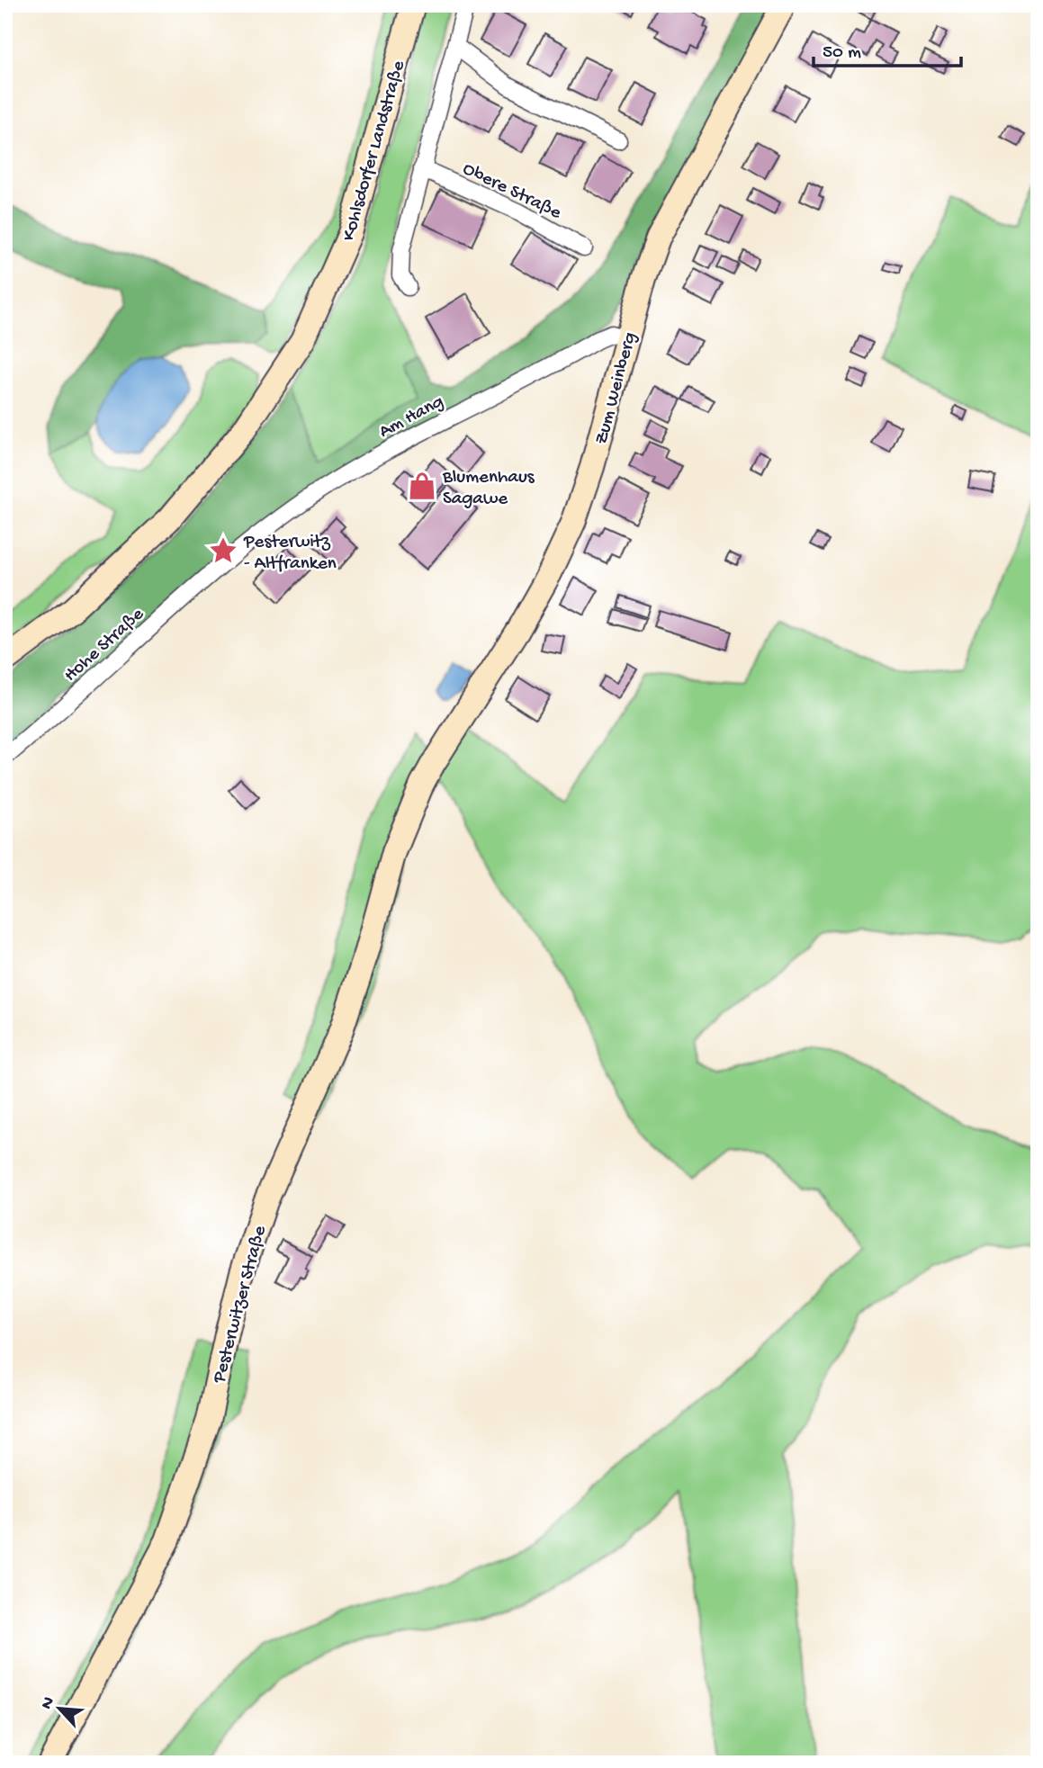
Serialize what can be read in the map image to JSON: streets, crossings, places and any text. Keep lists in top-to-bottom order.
{
  "streets": {
    "street": [
      "Kohlsdorfer Landstraße",
      "Obere Straße",
      "Zum Weinberg",
      "Am Hang",
      "Hohe Straße",
      "Pesterwitzer Straße"
    ]
  },
  "crossings": [
    ["Zum Weinberg", "Am Hang"],
    ["Zum Weinberg", "Pesterwitzer Straße"],
    ["Am Hang", "Hohe Straße"]
  ],
  "places": {
    "shop": ["Blumenhaus Sagawe"],
    "place": ["Pesterwitz - Altfranken"]
  },
  "scale_bar": "50 m",
  "north": "top left"
}
